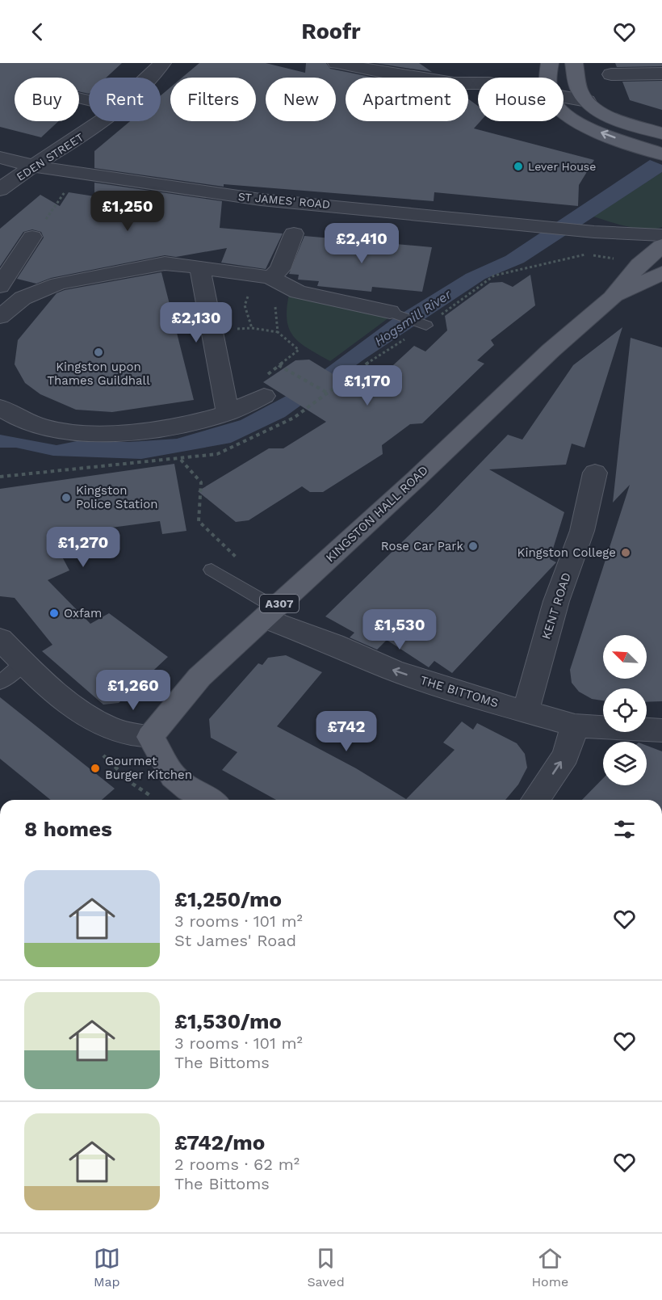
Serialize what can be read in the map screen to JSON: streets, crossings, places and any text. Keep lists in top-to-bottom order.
{
  "streets": {
    "main road": ["KINGSTON HALL ROAD", "A307"],
    "street": [
      "EDEN STREET",
      "ST JAMES' ROAD",
      "KENT ROAD",
      "THE BITTOMS"
    ]
  },
  "crossings": [
    ["EDEN STREET", "ST JAMES' ROAD"],
    ["KINGSTON HALL ROAD", "THE BITTOMS"],
    ["KENT ROAD", "THE BITTOMS"]
  ],
  "one_way": ["THE BITTOMS"],
  "water": ["Hogsmill River"],
  "places": [
    "Lever House",
    "Kingston upon Thames Guildhall",
    "Kingston Police Station",
    "Rose Car Park",
    "Kingston College",
    "Oxfam",
    "Gourmet Burger Kitchen"
  ],
  "north": "top left",
  "page": {
    "header": "Roofr",
    "chip": [
      "Buy",
      "Rent",
      "Filters",
      "New",
      "Apartment",
      "House"
    ],
    "price": [
      "£1,250",
      "£2,410",
      "£2,130",
      "£1,170",
      "£1,270",
      "£1,530",
      "£1,260",
      "£742"
    ],
    "heading": "8 homes",
    "list": [
      {
        "name": "£1,250/mo",
        "note": "3 rooms · 101 m² · St James' Road"
      },
      {
        "name": "£1,530/mo",
        "note": "3 rooms · 101 m² · The Bittoms"
      },
      {
        "name": "£742/mo",
        "note": "2 rooms · 62 m² · The Bittoms"
      }
    ],
    "tabs": ["Map", "Saved", "Home"]
  }
}
